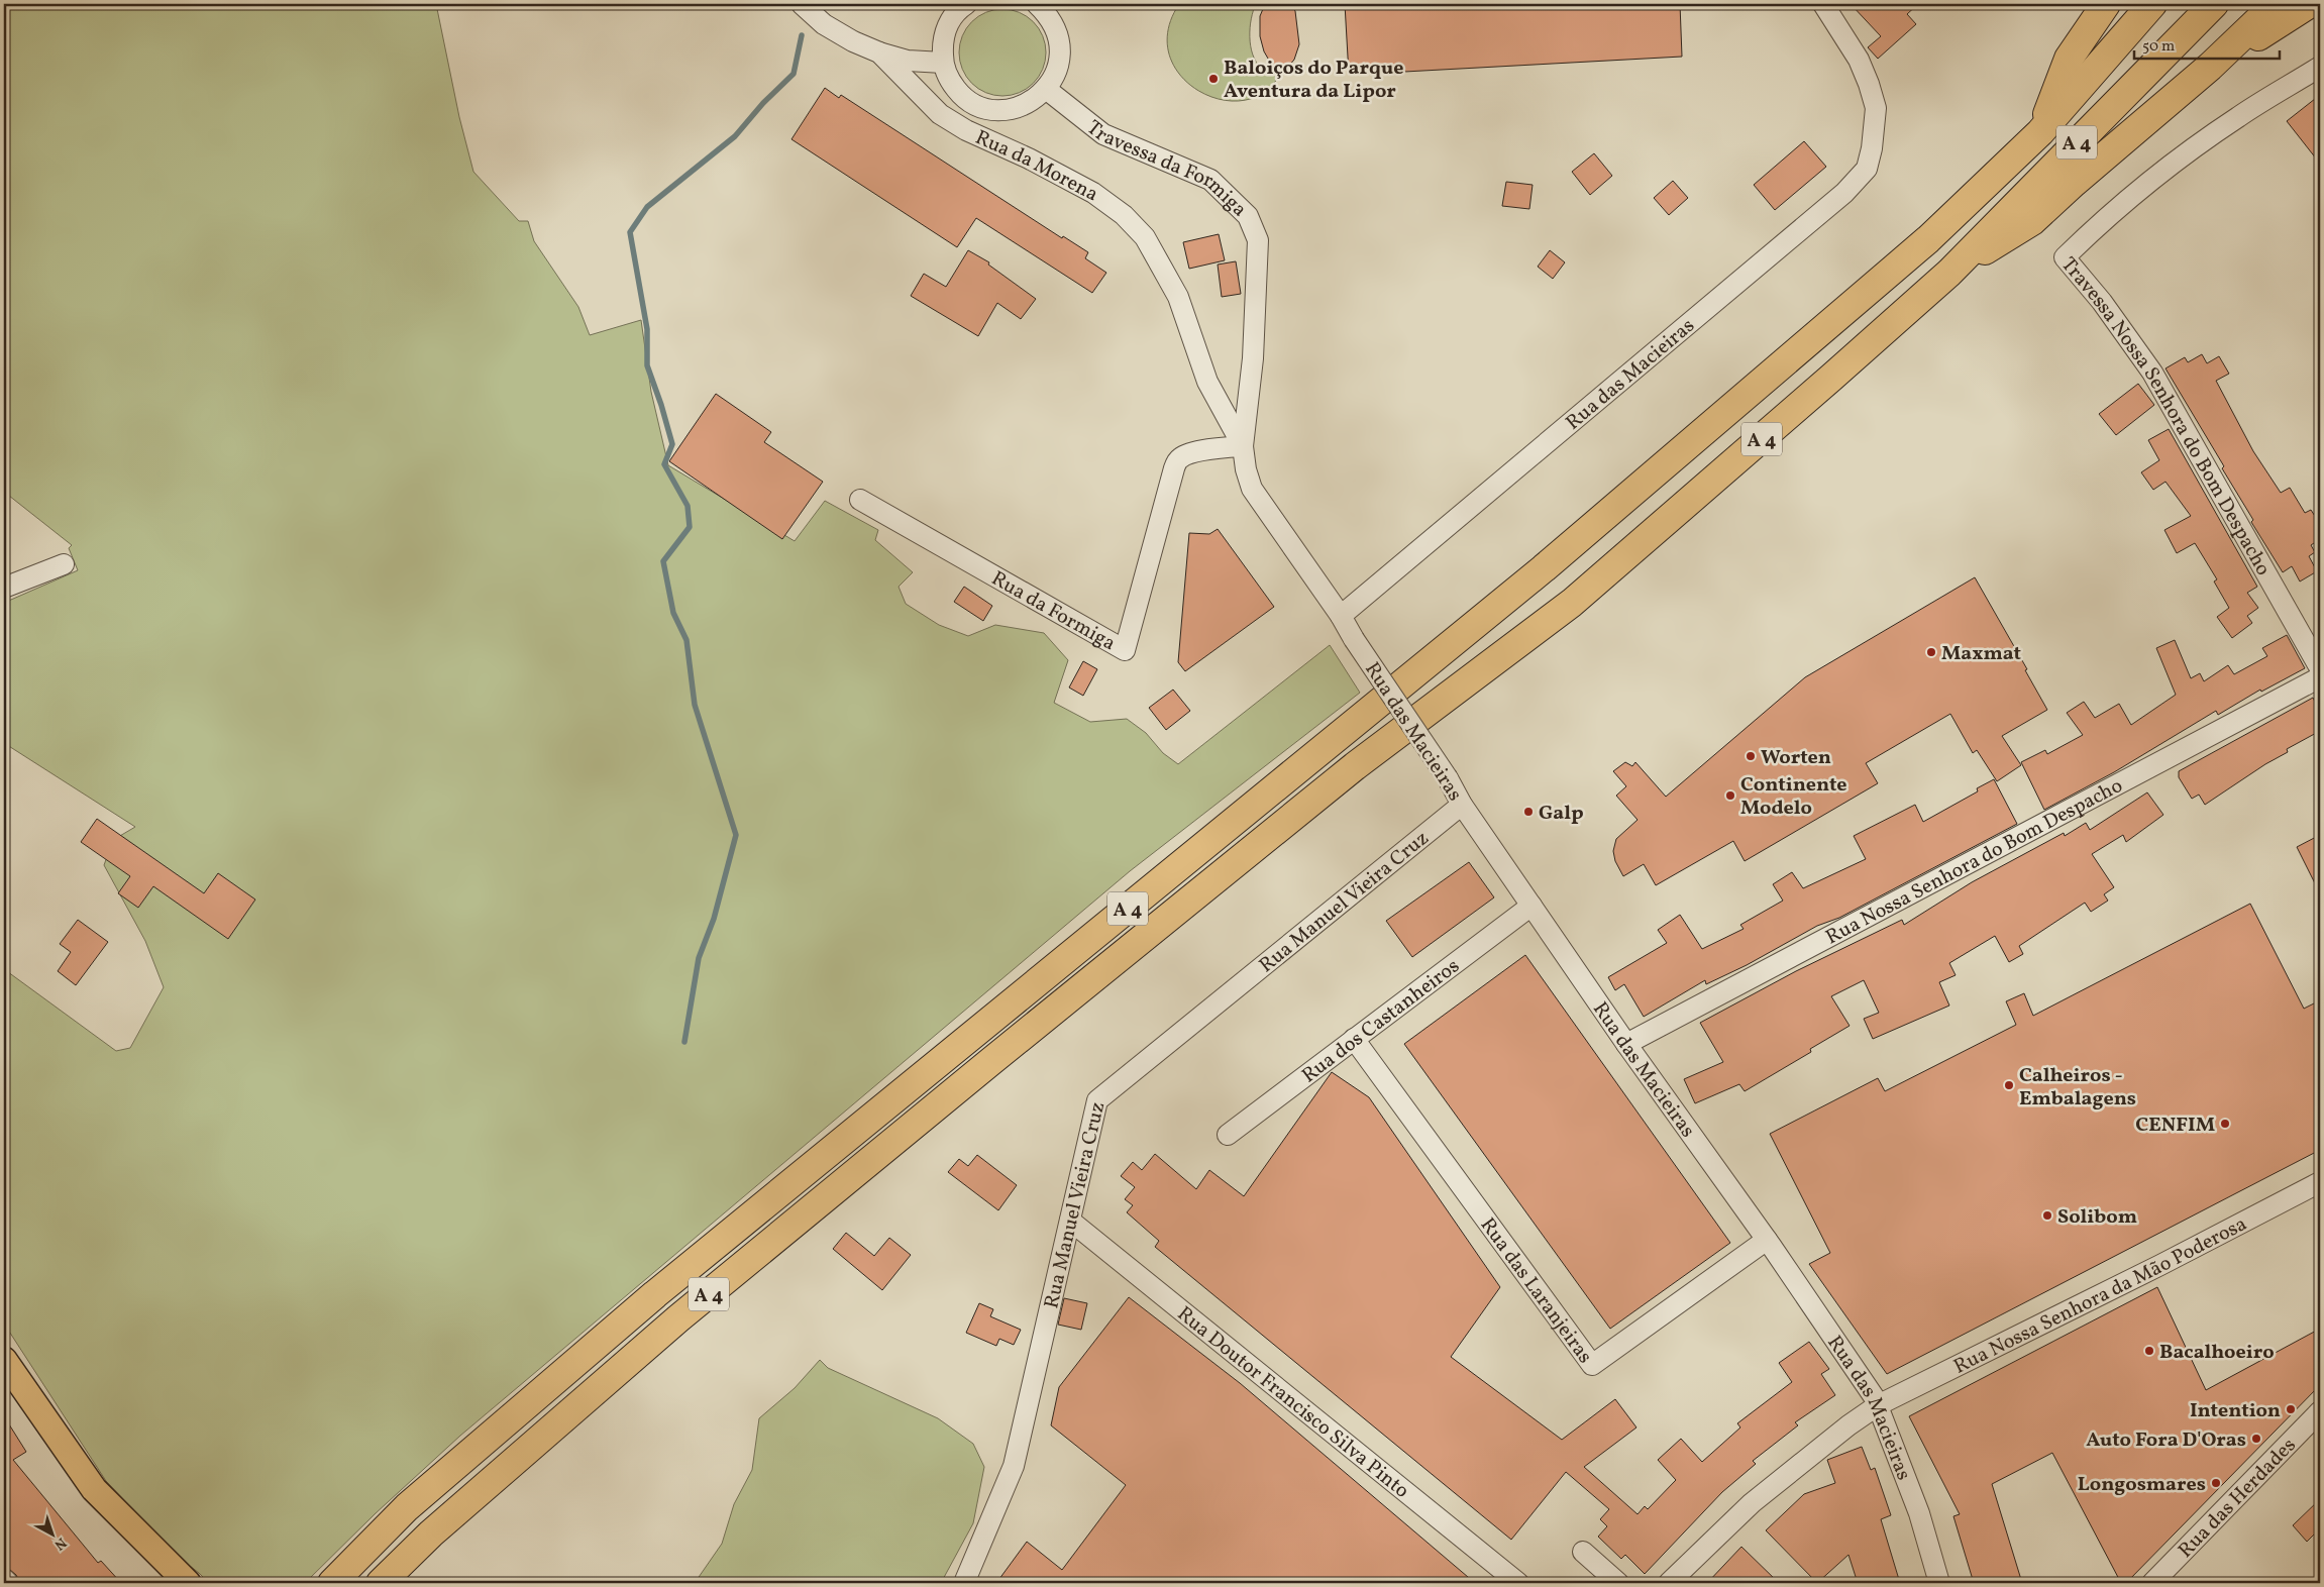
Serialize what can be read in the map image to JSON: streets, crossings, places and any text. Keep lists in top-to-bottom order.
{
  "streets": {
    "highway": ["A 4"],
    "street": [
      "Rua da Morena",
      "Travessa da Formiga",
      "Rua das Macieiras",
      "Travessa Nossa Senhora do Bom Despacho",
      "Rua da Formiga",
      "Rua Nossa Senhora do Bom Despacho",
      "Rua Manuel Vieira Cruz",
      "Rua dos Castanheiros",
      "Rua das Laranjeiras",
      "Rua Nossa Senhora da Mão Poderosa",
      "Rua Doutor Francisco Silva Pinto",
      "Rua das Herdades"
    ]
  },
  "crossings": [
    ["Rua da Morena", "Travessa da Formiga"],
    ["Rua da Morena", "Rua da Formiga"],
    ["Travessa da Formiga", "Rua da Formiga"],
    ["Rua das Macieiras", "Rua Nossa Senhora do Bom Despacho"],
    ["Rua das Macieiras", "Rua Manuel Vieira Cruz"],
    ["Rua das Macieiras", "Rua dos Castanheiros"],
    ["Rua das Macieiras", "Rua das Laranjeiras"],
    ["Rua das Macieiras", "Rua Nossa Senhora da Mão Poderosa"],
    ["Rua Manuel Vieira Cruz", "Rua Doutor Francisco Silva Pinto"],
    ["Rua dos Castanheiros", "Rua das Laranjeiras"]
  ],
  "places": [
    "Baloiços do Parque Aventura da Lipor",
    "Maxmat",
    "Worten",
    "Continente Modelo",
    "Galp",
    "Calheiros - Embalagens",
    "CENFIM",
    "Solibom",
    "Bacalhoeiro",
    "Intention",
    "Auto Fora D'Oras",
    "Longosmares"
  ],
  "scale_bar": "50 m",
  "north": "bottom right"
}
